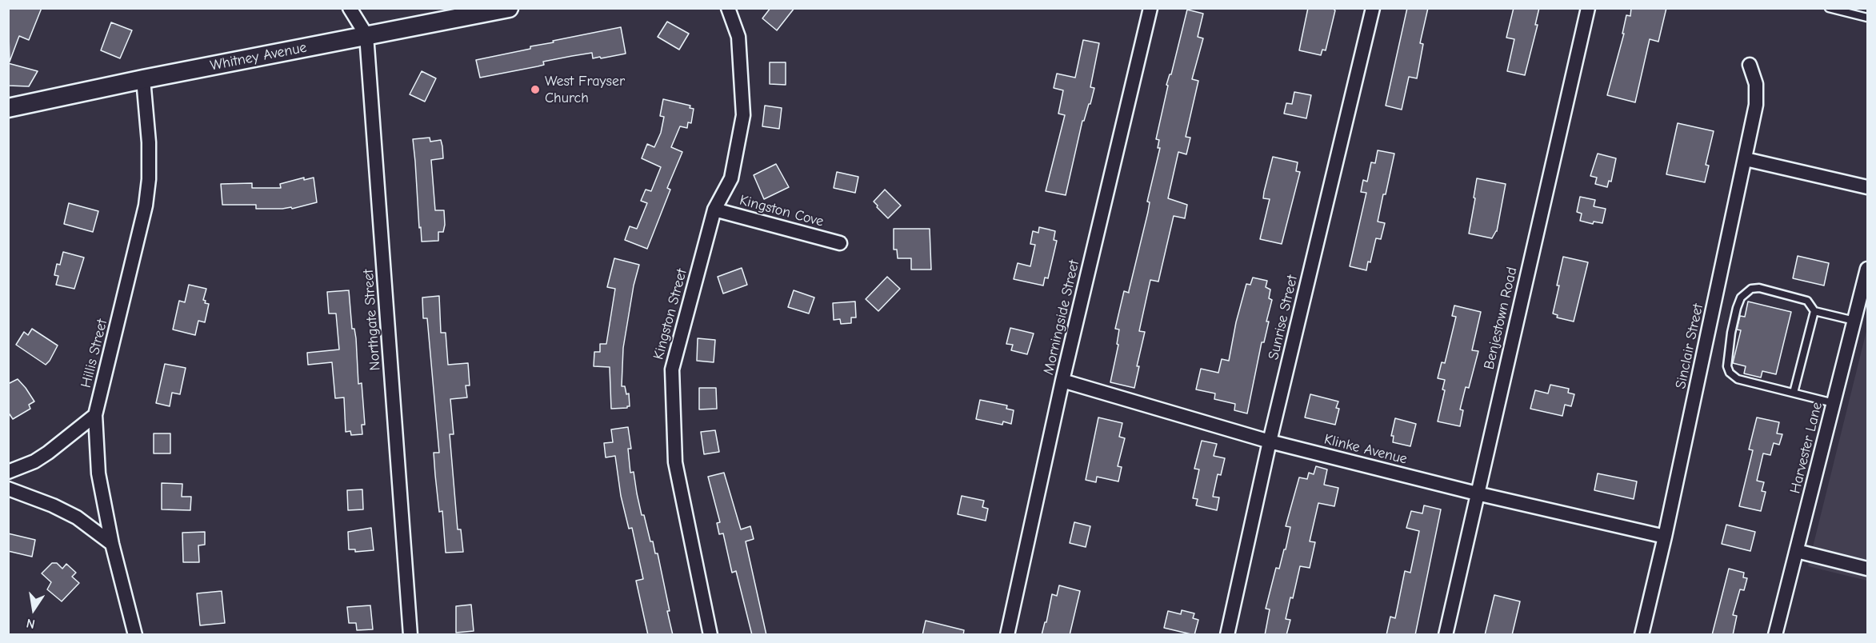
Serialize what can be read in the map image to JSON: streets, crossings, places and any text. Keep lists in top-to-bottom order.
{
  "streets": {
    "main road": ["Whitney Avenue"],
    "street": [
      "Kingston Cove",
      "Kingston Street",
      "Morningside Street",
      "Sunrise Street",
      "Benjestown Road",
      "Northgate Street",
      "Sinclair Street",
      "Hillis Street",
      "Harvester Lane",
      "Klinke Avenue"
    ]
  },
  "crossings": [
    ["Whitney Avenue", "Northgate Street"],
    ["Whitney Avenue", "Hillis Street"],
    ["Kingston Cove", "Kingston Street"],
    ["Morningside Street", "Klinke Avenue"],
    ["Sunrise Street", "Klinke Avenue"],
    ["Benjestown Road", "Klinke Avenue"],
    ["Sinclair Street", "Klinke Avenue"]
  ],
  "places": ["West Frayser Church"],
  "north": "bottom"
}
